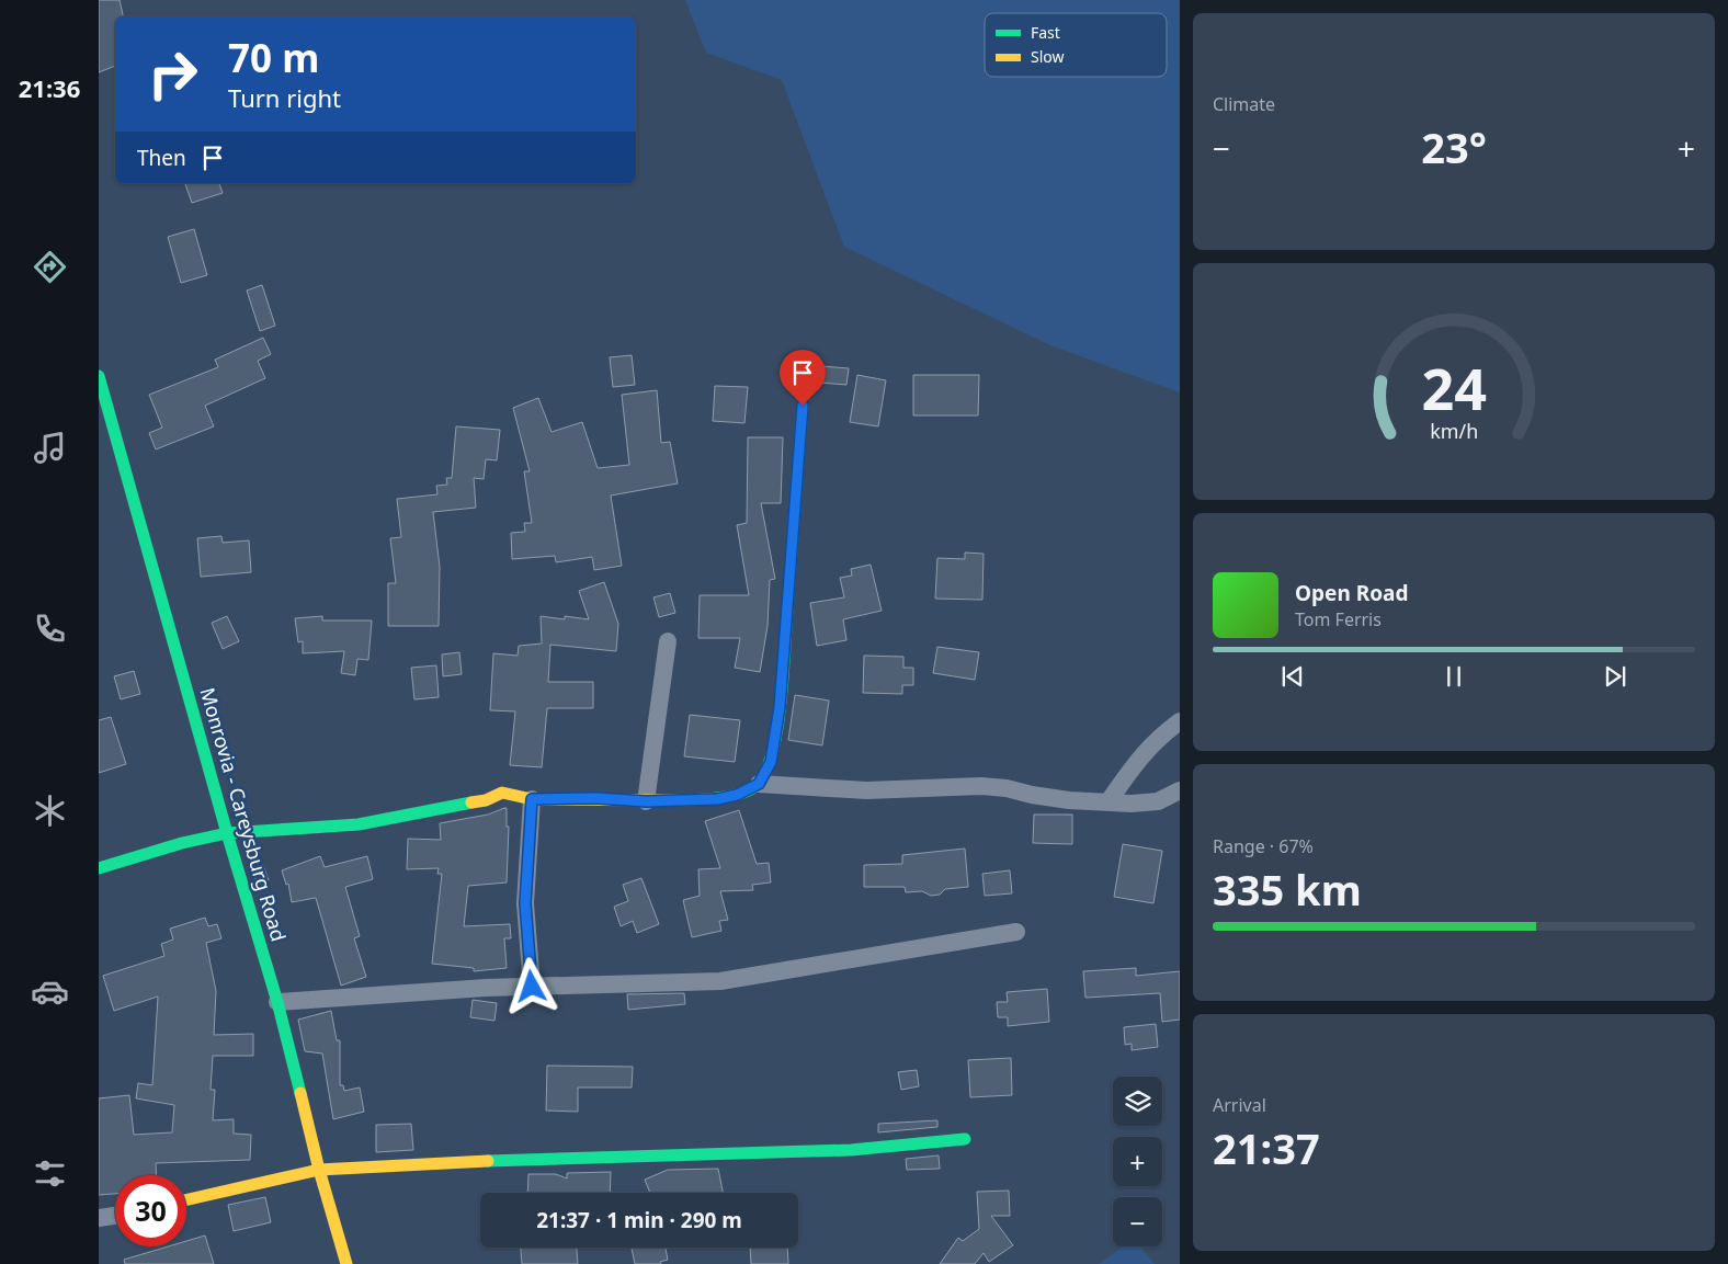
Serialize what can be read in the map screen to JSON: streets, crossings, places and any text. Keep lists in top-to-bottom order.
{
  "streets": {
    "street": ["Monrovia - Careysburg Road"]
  },
  "legend": ["Fast", "Slow"],
  "page": {
    "tabs": "21:36",
    "tile": [
      "Climate",
      ["Range · 67%", "335 km"],
      ["Arrival", "21:37"]
    ],
    "turn": ["70 m", "Turn right"],
    "heat": ["−", "23°", "+"],
    "then": "Then",
    "song": ["Open Road", "Tom Ferris"],
    "map_buttons": ["+", "−"],
    "limit": "30",
    "trip": "21:37 · 1 min · 290 m",
    "gauge": ["24", "km/h"]
  }
}
